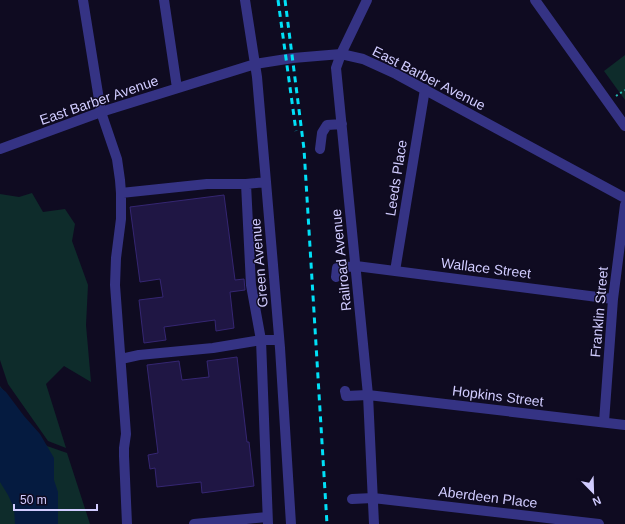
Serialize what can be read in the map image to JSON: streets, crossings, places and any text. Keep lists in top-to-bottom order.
{
  "streets": {
    "street": [
      "East Barber Avenue",
      "Leeds Place",
      "Railroad Avenue",
      "Green Avenue",
      "Wallace Street",
      "Franklin Street",
      "Hopkins Street",
      "Aberdeen Place"
    ]
  },
  "crossings": [
    ["East Barber Avenue", "Leeds Place"],
    ["East Barber Avenue", "Railroad Avenue"],
    ["East Barber Avenue", "Green Avenue"],
    ["Leeds Place", "Wallace Street"],
    ["Railroad Avenue", "Wallace Street"],
    ["Railroad Avenue", "Hopkins Street"],
    ["Railroad Avenue", "Aberdeen Place"],
    ["Wallace Street", "Franklin Street"],
    ["Franklin Street", "Hopkins Street"]
  ],
  "scale_bar": "50 m",
  "north": "bottom right"
}
